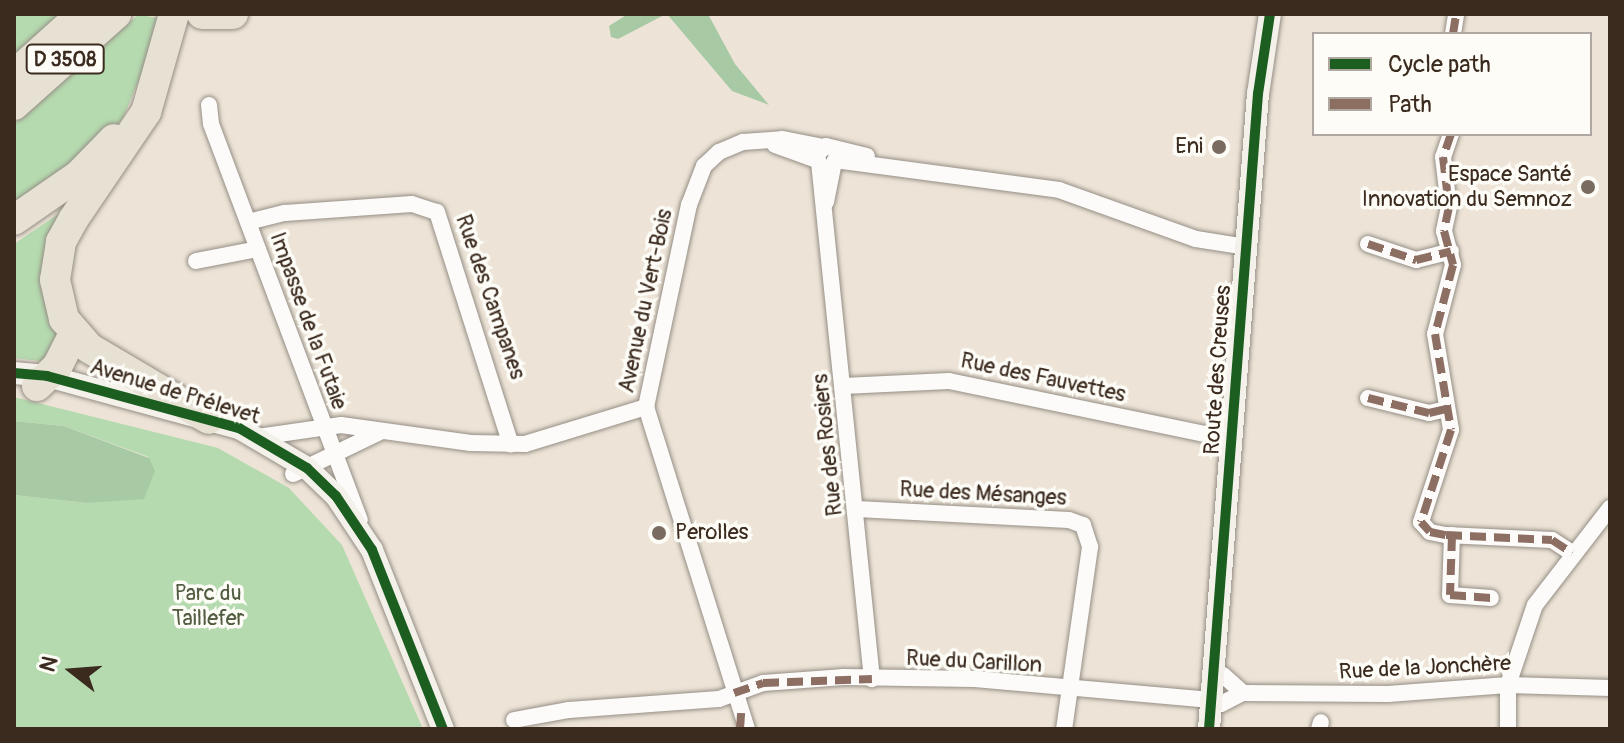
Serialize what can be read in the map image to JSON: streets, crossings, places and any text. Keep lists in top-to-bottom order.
{
  "streets": {
    "highway": ["D 3508"],
    "street": [
      "Rue des Campanes",
      "Avenue du Vert-Bois",
      "Impasse de la Futaie",
      "Route des Creuses",
      "Rue des Fauvettes",
      "Avenue de Prélevet",
      "Rue des Rosiers",
      "Rue des Mésanges",
      "Rue du Carillon",
      "Rue de la Jonchère"
    ]
  },
  "crossings": [
    ["Rue des Campanes", "Impasse de la Futaie"],
    ["Avenue du Vert-Bois", "Route des Creuses"],
    ["Avenue du Vert-Bois", "Rue des Rosiers"],
    ["Avenue du Vert-Bois", "Rue du Carillon"],
    ["Impasse de la Futaie", "Avenue de Prélevet"],
    ["Route des Creuses", "Rue des Fauvettes"],
    ["Route des Creuses", "Rue du Carillon"],
    ["Route des Creuses", "Rue de la Jonchère"],
    ["Rue des Fauvettes", "Rue des Rosiers"],
    ["Rue des Rosiers", "Rue des Mésanges"],
    ["Rue des Rosiers", "Rue du Carillon"],
    ["Rue des Mésanges", "Rue du Carillon"],
    ["Rue du Carillon", "Rue de la Jonchère"]
  ],
  "parks": ["Parc du Taillefer"],
  "places": ["Eni", "Espace Santé Innovation du Semnoz", "Perolles"],
  "legend": ["Cycle path", "Path"],
  "north": "left"
}
